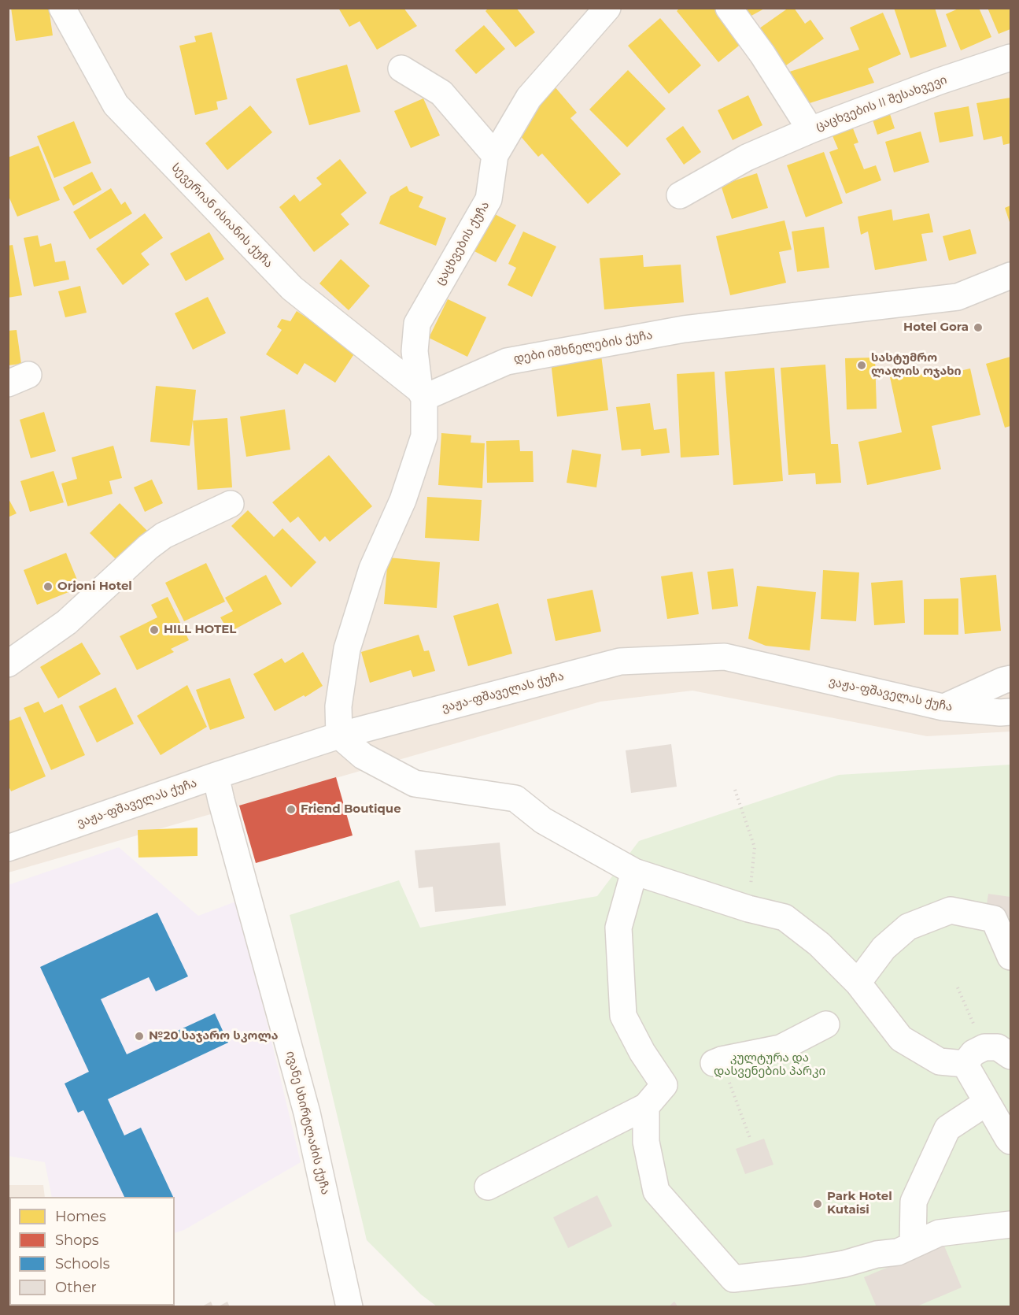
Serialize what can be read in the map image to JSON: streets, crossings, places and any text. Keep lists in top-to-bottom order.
{
  "streets": {
    "street": [
      "ცაცხვების II შესახვევი",
      "სევერიან ისიანის ქუჩა",
      "ცაცხვების ქუჩა",
      "დები იშხნელების ქუჩა",
      "ვაჟა-ფშაველას ქუჩა",
      "ივანე სხირტლაძის ქუჩა"
    ]
  },
  "crossings": [
    ["სევერიან ისიანის ქუჩა", "ცაცხვების ქუჩა"],
    ["სევერიან ისიანის ქუჩა", "დები იშხნელების ქუჩა"],
    ["ცაცხვების ქუჩა", "დები იშხნელების ქუჩა"],
    ["ვაჟა-ფშაველას ქუჩა", "ივანე სხირტლაძის ქუჩა"]
  ],
  "parks": ["კულტურა და დასვენების პარკი"],
  "places": [
    "Hotel Gora",
    "სასტუმრო ლალის ოჯახი",
    "Orjoni Hotel",
    "HILL HOTEL",
    "Friend Boutique",
    "№20 საჯარო სკოლა",
    "Park Hotel Kutaisi"
  ],
  "legend": [
    "Homes",
    "Shops",
    "Schools",
    "Other"
  ]
}
